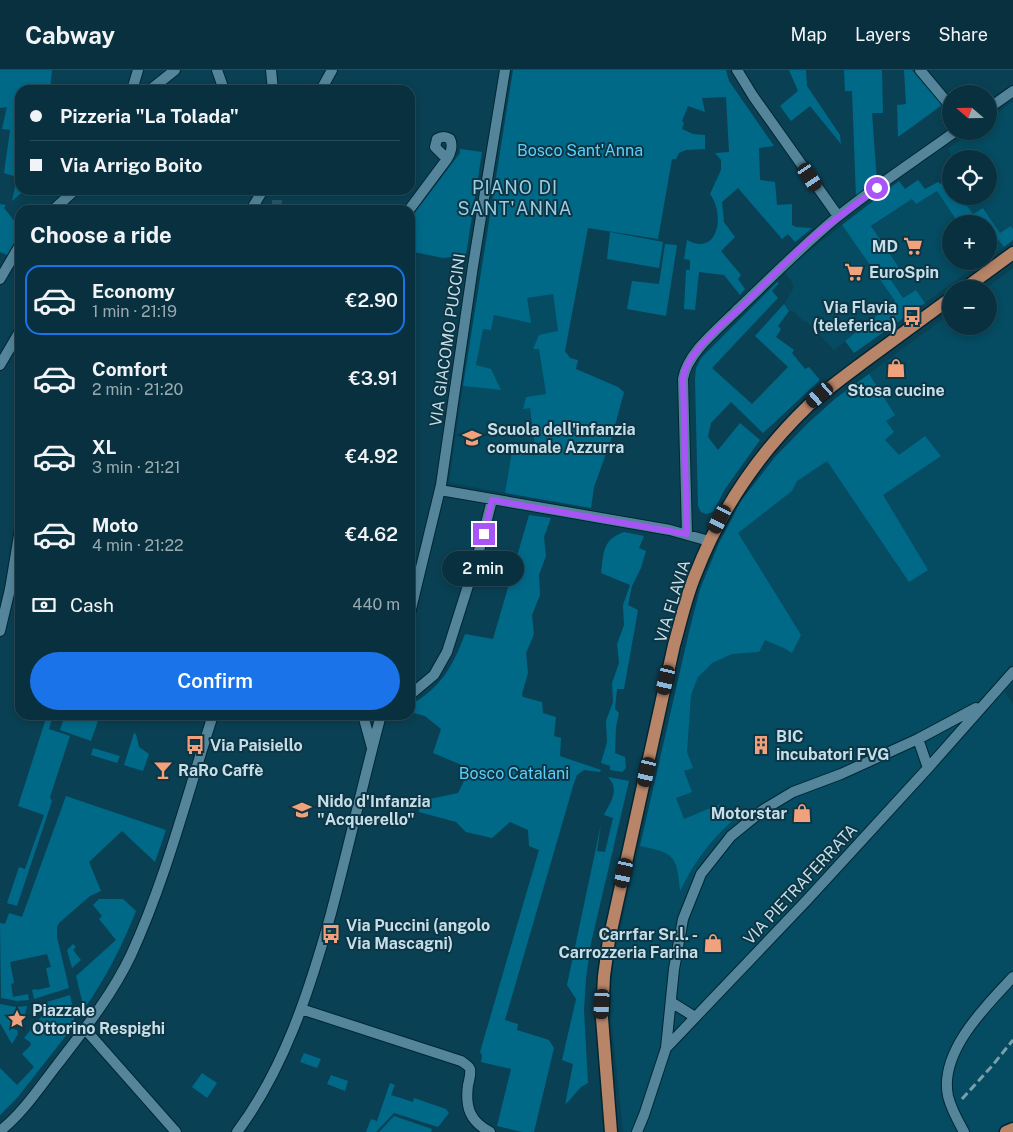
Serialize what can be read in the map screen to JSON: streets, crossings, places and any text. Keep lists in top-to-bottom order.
{
  "streets": {
    "main road": ["VIA FLAVIA"],
    "street": ["VIA GIACOMO PUCCINI", "VIA PIETRAFERRATA"]
  },
  "districts": ["PIANO DI SANT'ANNA"],
  "parks": ["Bosco Sant'Anna", "Bosco Catalani"],
  "places": {
    "supermarket": ["MD", "EuroSpin"],
    "bus stop": ["Via Flavia (teleferica)", "Via Paisiello", "Via Puccini (angolo Via Mascagni)"],
    "shop": ["Stosa cucine", "Motorstar", "Carrfar Sr.l. - Carrozzeria Farina"],
    "school or university": ["Scuola dell'infanzia comunale Azzurra", "Nido d'Infanzia \"Acquerello\""],
    "building": ["BIC incubatori FVG"],
    "bar": ["RaRo Caffè"],
    "place": ["Piazzale Ottorino Respighi"]
  },
  "north": "left",
  "page": {
    "header": "Cabway",
    "nav": ["Map", "Layers", "Share"],
    "map_buttons": ["+", "−"],
    "banner": ["Pizzeria \"La Tolada\"", "Via Arrigo Boito"],
    "heading": "Choose a ride",
    "list": [
      {
        "name": "Economy",
        "note": "1 min · 21:19",
        "value": "€2.90"
      },
      {
        "name": "Comfort",
        "note": "2 min · 21:20",
        "value": "€3.91"
      },
      {
        "name": "XL",
        "note": "3 min · 21:21",
        "value": "€4.92"
      },
      {
        "name": "Moto",
        "note": "4 min · 21:22",
        "value": "€4.62"
      }
    ],
    "bubble": "2 min",
    "pay": ["Cash", "440 m"],
    "buttons": "Confirm"
  }
}
